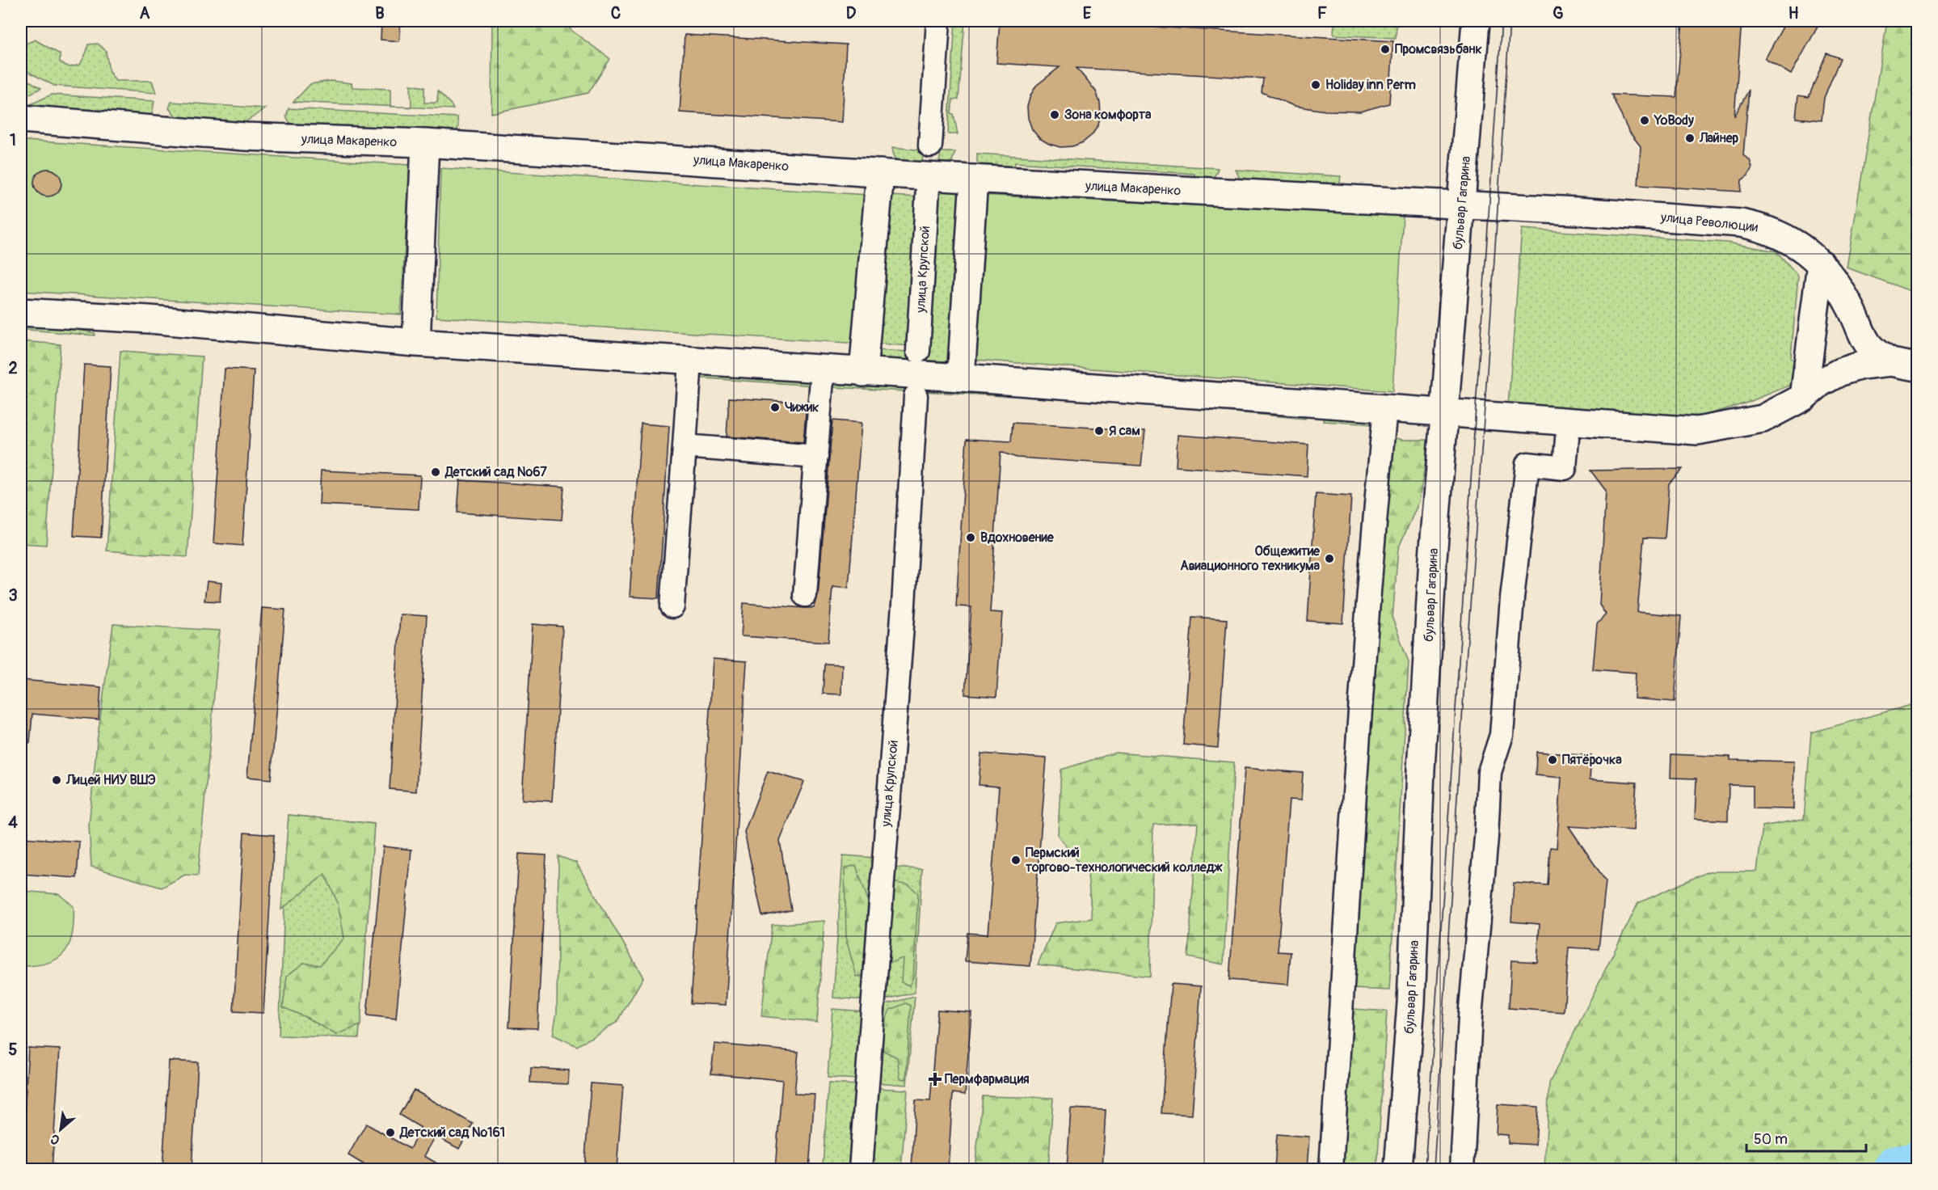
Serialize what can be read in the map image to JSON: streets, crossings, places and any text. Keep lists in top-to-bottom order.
{
  "streets": {
    "main road": ["улица Макаренко", "бульвар Гагарина", "улица Революции"],
    "street": ["улица Крупской"]
  },
  "crossings": [
    ["улица Макаренко", "бульвар Гагарина"],
    ["улица Макаренко", "улица Революции"],
    ["бульвар Гагарина", "улица Революции"]
  ],
  "places": {
    "other": [
      "Промсвязьбанк",
      "Holiday inn Perm",
      "Зона комфорта",
      "YoBody",
      "Лайнер",
      "Чижик",
      "Я сам",
      "Детский сад №67",
      "Вдохновение",
      "Общежитие Авиационного техникума",
      "Пятёрочка",
      "Лицей НИУ ВШЭ",
      "Пермский торгово-технологический колледж",
      "Детский сад №161"
    ],
    "health": ["Пермфармация"]
  },
  "scale_bar": "50 m",
  "north": "bottom left",
  "grid": {
    "columns": [
      "A",
      "B",
      "C",
      "D",
      "E",
      "F",
      "G",
      "H"
    ],
    "rows": [
      "1",
      "2",
      "3",
      "4",
      "5"
    ]
  }
}
